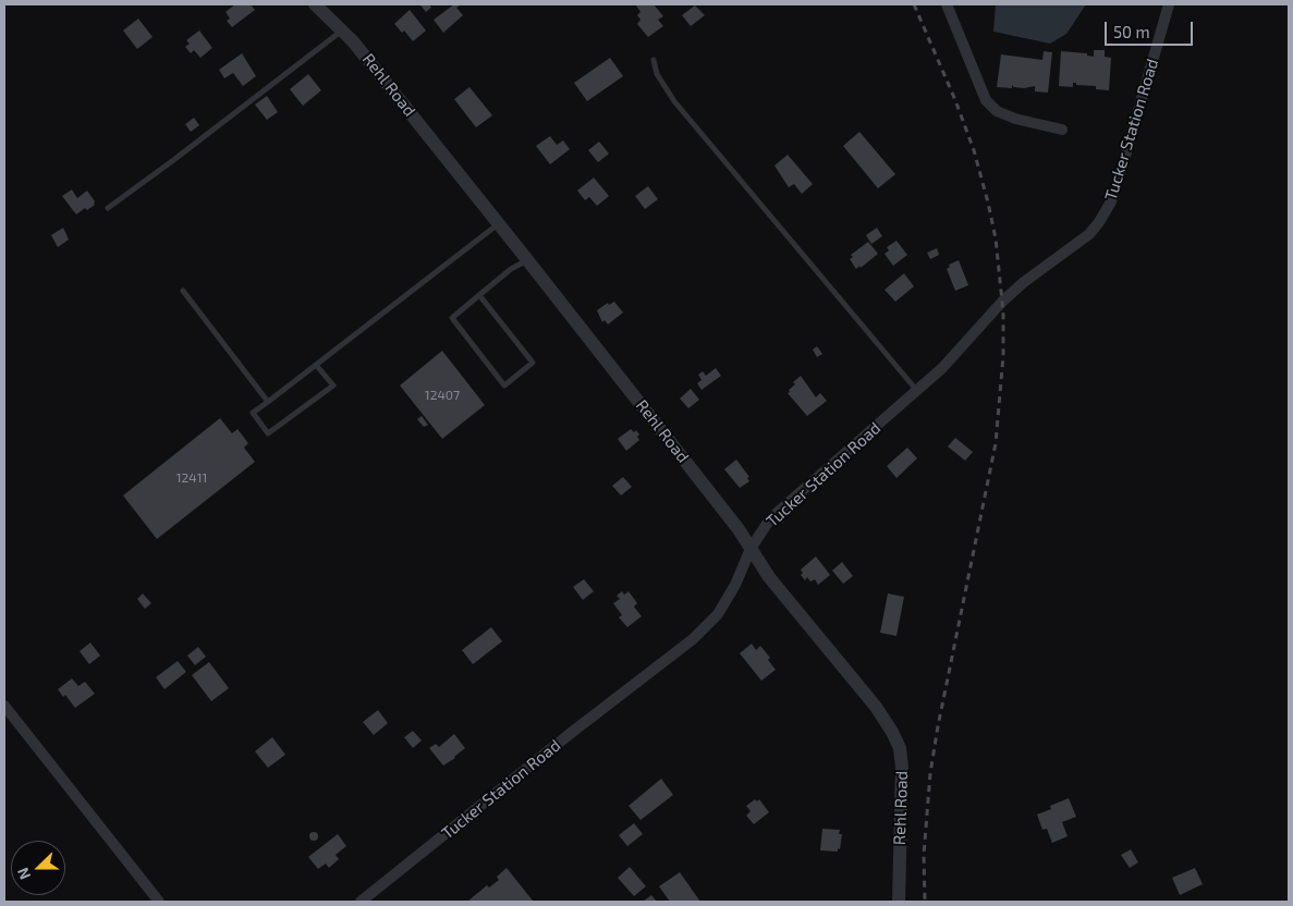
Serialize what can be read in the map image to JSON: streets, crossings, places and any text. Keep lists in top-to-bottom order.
{
  "streets": {
    "street": ["Rehl Road", "Tucker Station Road"]
  },
  "crossings": [
    ["Rehl Road", "Tucker Station Road"]
  ],
  "house_numbers": ["12407", "12411"],
  "scale_bar": "50 m",
  "north": "left"
}
